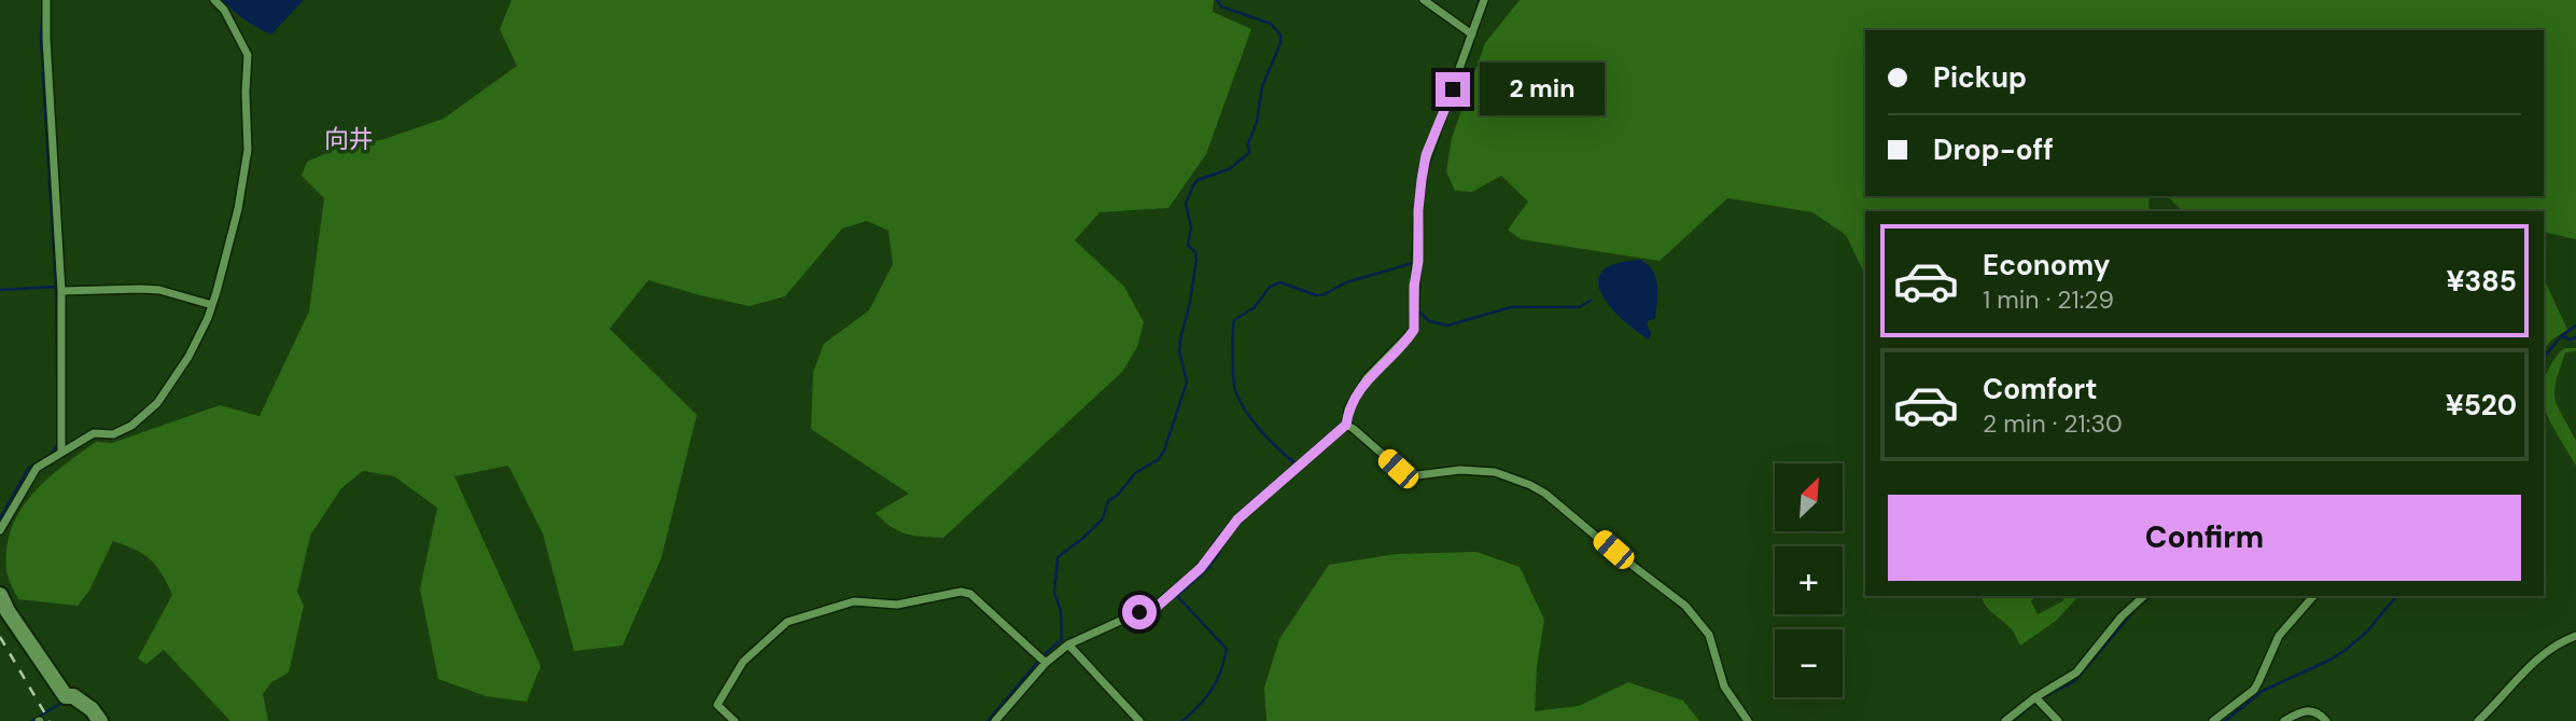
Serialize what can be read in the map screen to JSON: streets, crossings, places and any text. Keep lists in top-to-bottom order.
{
  "districts": ["向井"],
  "north": "top right",
  "page": {
    "banner": ["Pickup", "Drop-off"],
    "bubble": "2 min",
    "list": [
      {
        "name": "Economy",
        "note": "1 min · 21:29",
        "value": "¥385"
      },
      {
        "name": "Comfort",
        "note": "2 min · 21:30",
        "value": "¥520"
      }
    ],
    "map_buttons": ["+", "−"],
    "buttons": "Confirm"
  }
}
